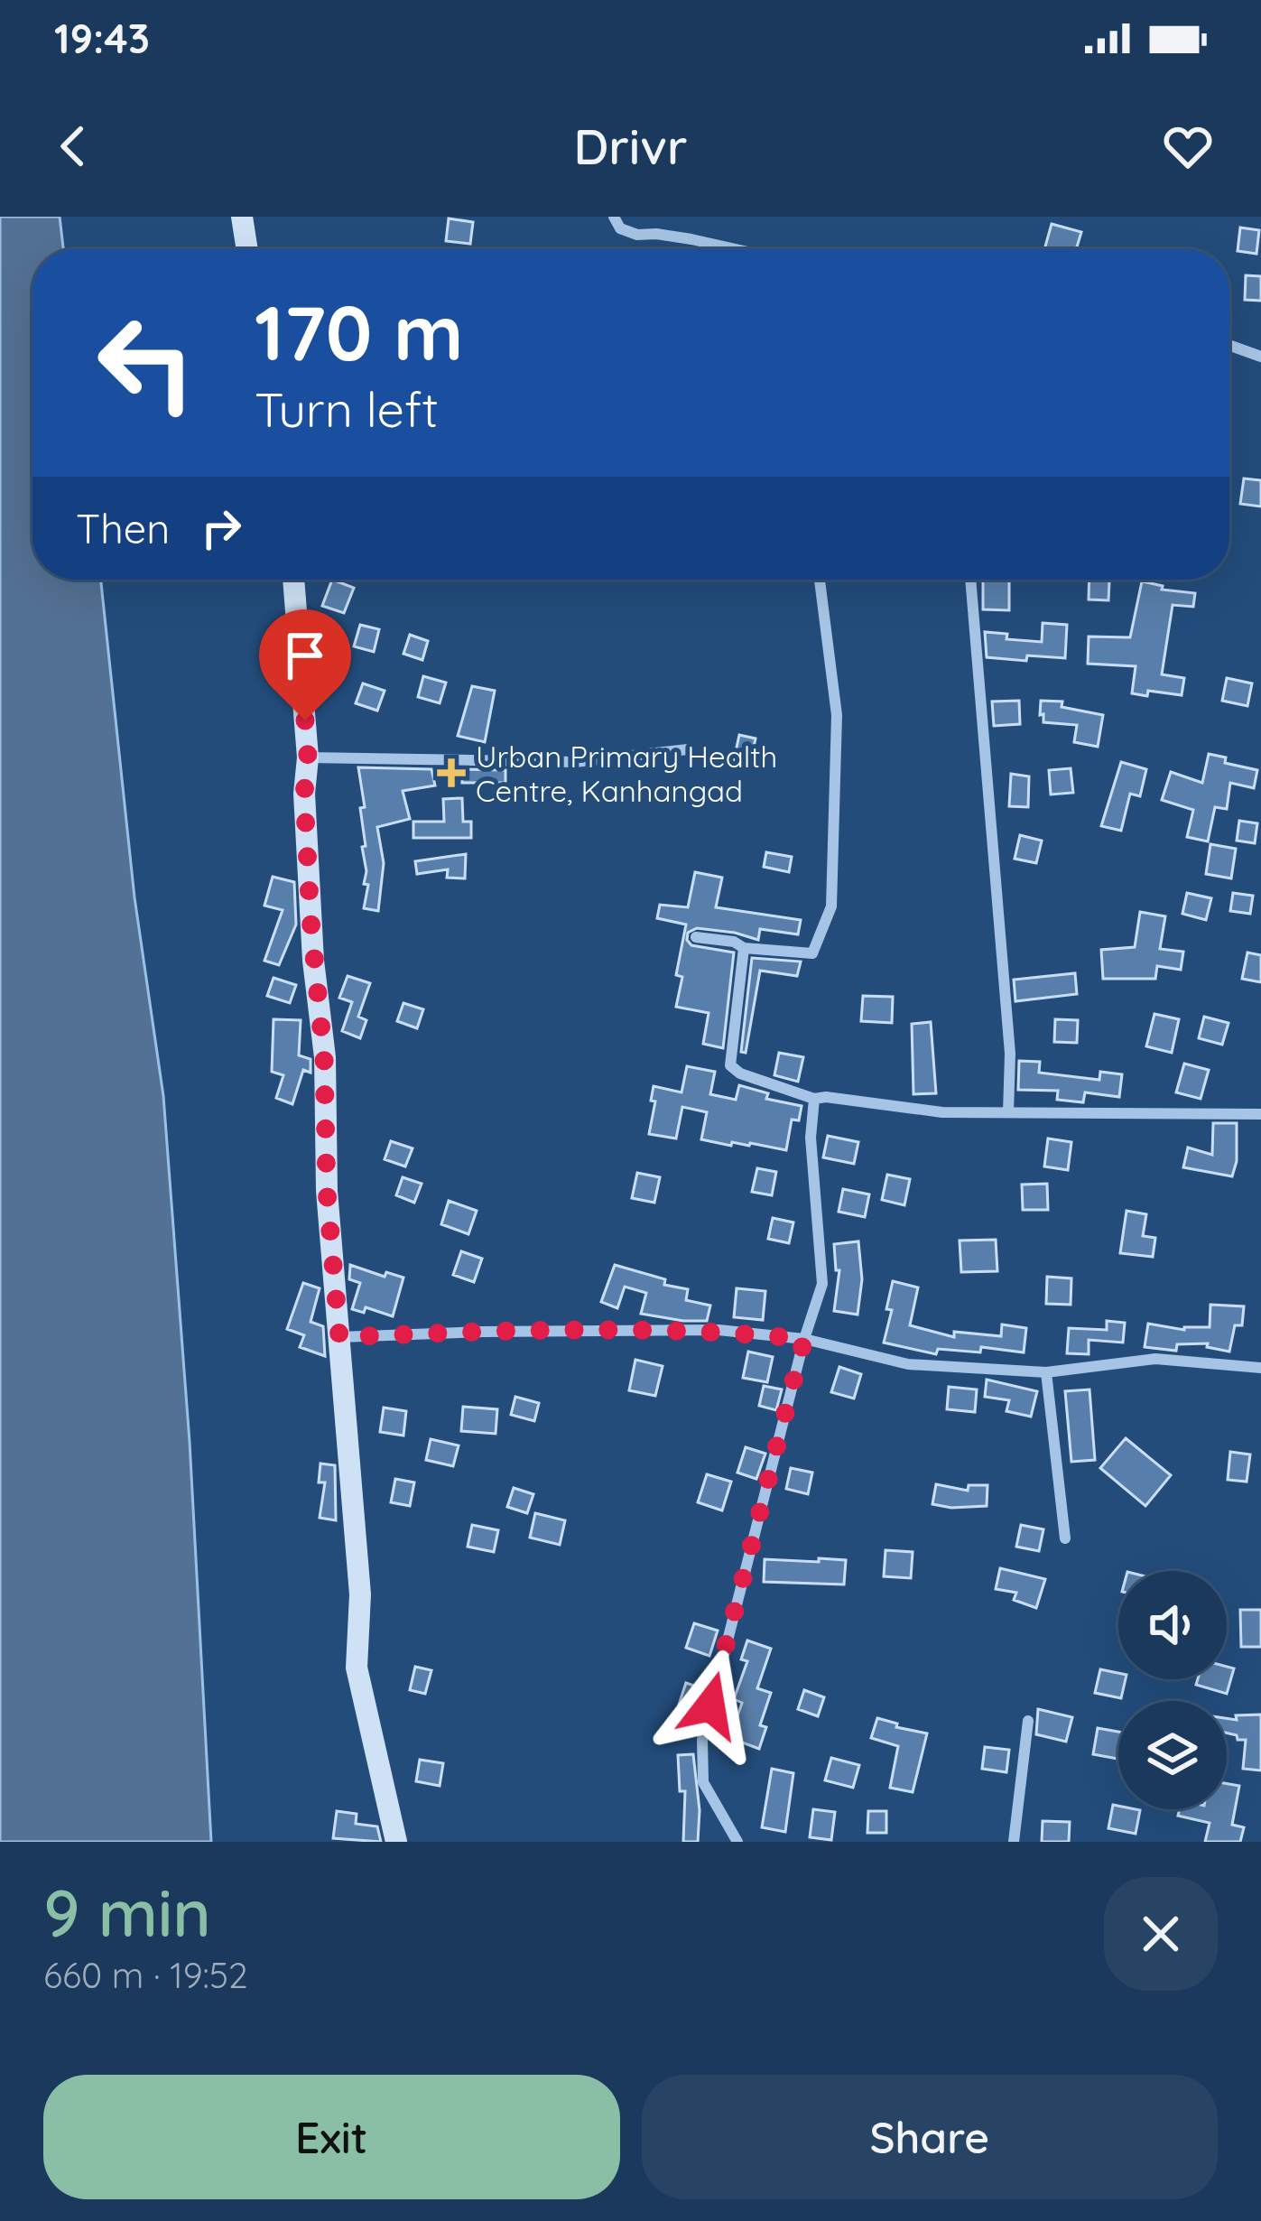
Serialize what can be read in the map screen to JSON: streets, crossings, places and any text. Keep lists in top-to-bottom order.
{
  "places": {
    "health": ["Urban Primary Health Centre, Kanhangad"]
  },
  "page": {
    "status": "19:43",
    "header": "Drivr",
    "turn": ["170 m", "Turn left"],
    "then": "Then",
    "heading": ["9 min", "660 m · 19:52"],
    "buttons": ["Exit", "Share"]
  }
}
